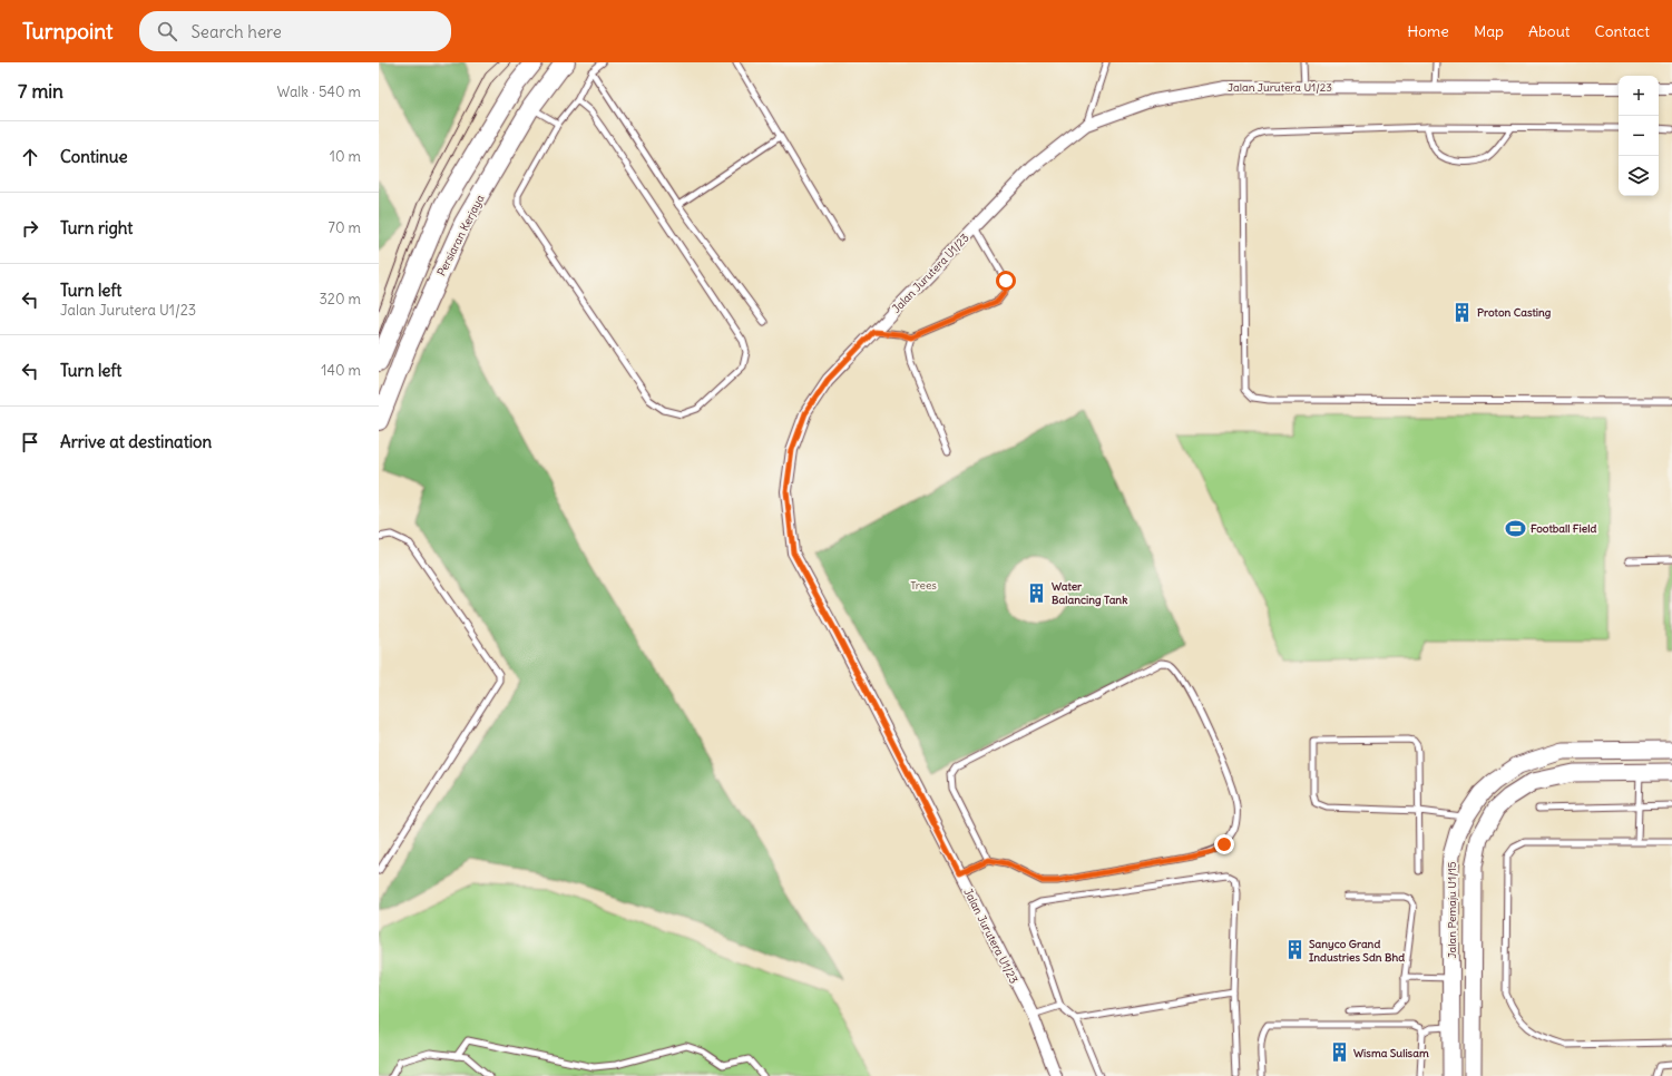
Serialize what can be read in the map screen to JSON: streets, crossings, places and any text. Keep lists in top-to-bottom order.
{
  "streets": {
    "main road": ["Persiaran Kerjaya"],
    "street": ["Jalan Jurutera U1/23", "Jalan Pemaju U1/15"]
  },
  "parks": ["Trees"],
  "places": {
    "building": [
      "Proton Casting",
      "Water Balancing Tank",
      "Sanyco Grand Industries Sdn Bhd",
      "Wisma Sulisam"
    ],
    "sports": ["Football Field"]
  },
  "page": {
    "header": "Turnpoint",
    "search": "Search here",
    "nav": [
      "Home",
      "Map",
      "About",
      "Contact"
    ],
    "heading": ["7 min", "Walk · 540 m"],
    "map_buttons": ["+", "−"],
    "list": [
      ["Continue", "10 m"],
      ["Turn right", "70 m"],
      ["Turn left", "Jalan Jurutera U1/23", "320 m"],
      ["Turn left", "140 m"],
      "Arrive at destination"
    ]
  }
}
